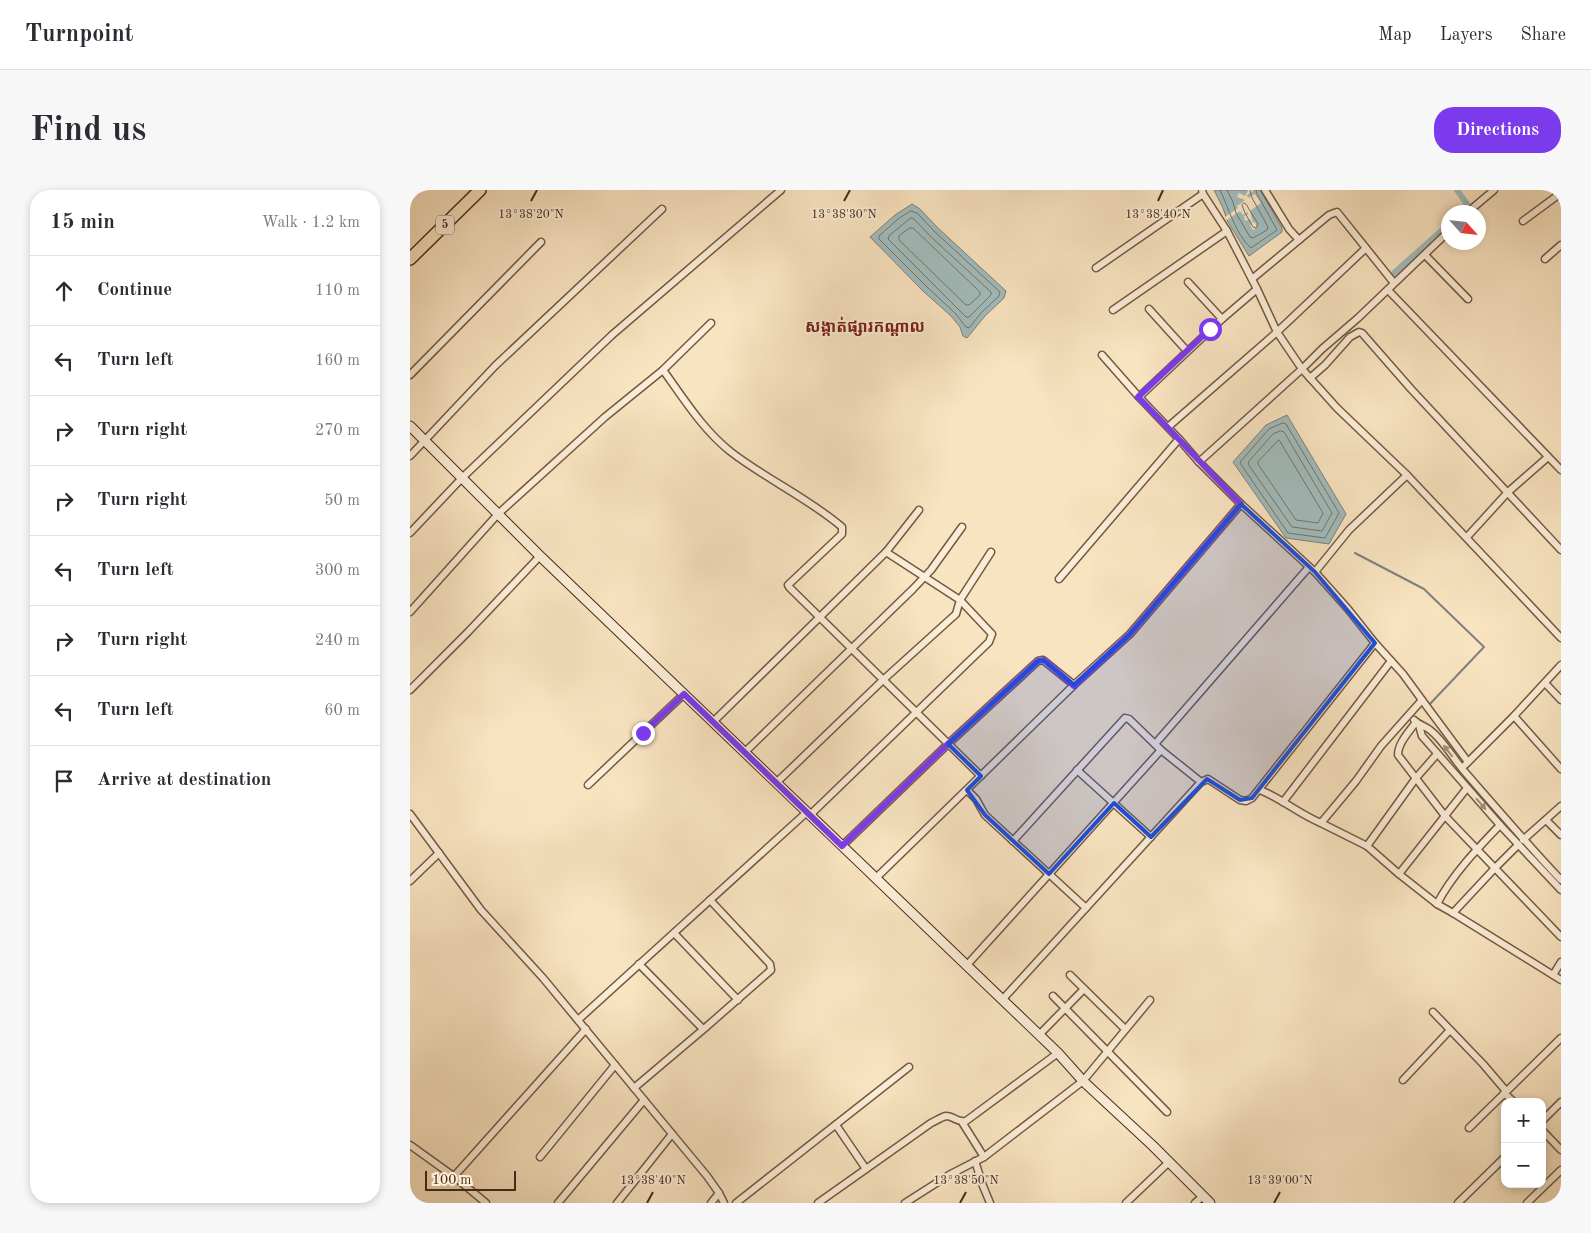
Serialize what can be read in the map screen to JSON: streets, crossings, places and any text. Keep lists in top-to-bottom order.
{
  "streets": {
    "highway": ["5"]
  },
  "districts": ["សង្កាត់ផ្សារកណ្ដាល"],
  "scale_bar": "100 m",
  "north": "bottom right",
  "page": {
    "header": "Turnpoint",
    "nav": ["Map", "Layers", "Share"],
    "buttons": "Directions",
    "title": "Find us",
    "heading": ["15 min", "Walk · 1.2 km"],
    "list": [
      ["Continue", "110 m"],
      ["Turn left", "160 m"],
      ["Turn right", "270 m"],
      ["Turn right", "50 m"],
      ["Turn left", "300 m"],
      ["Turn right", "240 m"],
      ["Turn left", "60 m"],
      "Arrive at destination"
    ],
    "map_buttons": ["+", "−"],
    "scale": "100 m"
  },
  "coordinates": [
    "13°38'20\"N",
    "13°38'30\"N",
    "13°38'40\"N",
    "13°38'50\"N",
    "13°39'00\"N"
  ]
}
